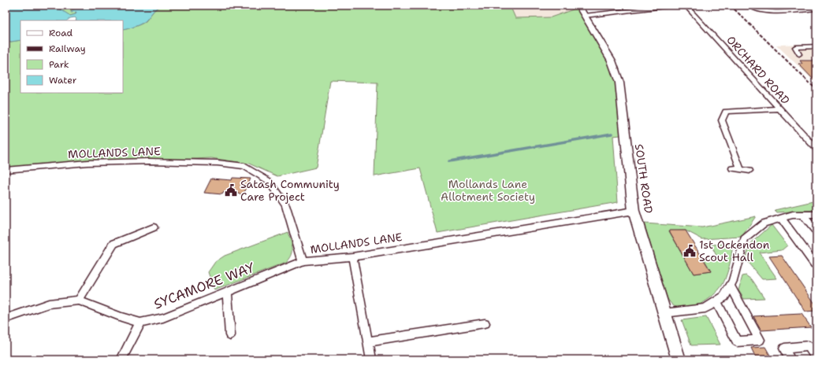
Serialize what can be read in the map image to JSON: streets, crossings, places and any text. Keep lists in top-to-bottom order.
{
  "streets": {
    "main road": ["SOUTH ROAD"],
    "street": ["ORCHARD ROAD", "MOLLANDS LANE", "SYCAMORE WAY"]
  },
  "crossings": [
    ["MOLLANDS LANE", "SOUTH ROAD"],
    ["MOLLANDS LANE", "SYCAMORE WAY"]
  ],
  "parks": ["Mollands Lane Allotment Society"],
  "places": {
    "public building": ["Satash Community Care Project", "1st Ockendon Scout Hall"]
  },
  "legend": [
    "Road",
    "Railway",
    "Park",
    "Water"
  ]
}
